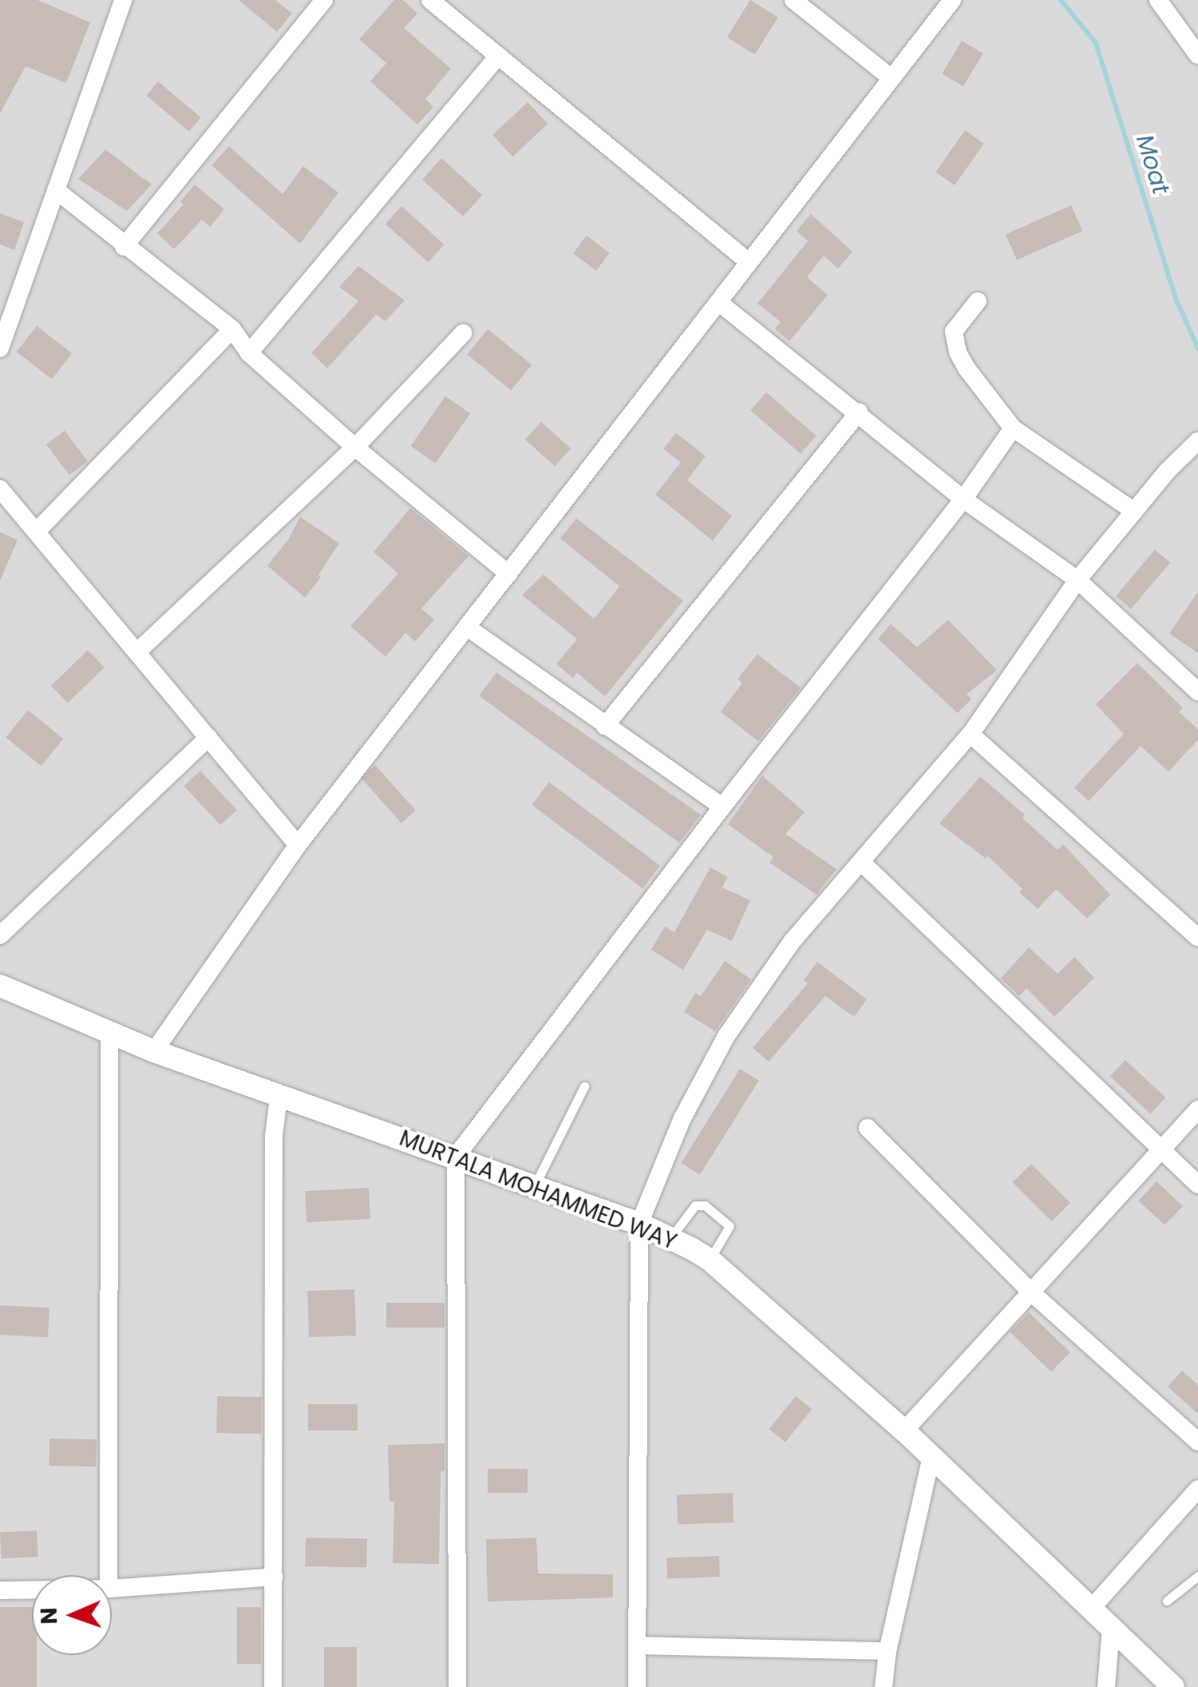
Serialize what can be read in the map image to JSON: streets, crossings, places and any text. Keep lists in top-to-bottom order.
{
  "streets": {
    "street": ["MURTALA MOHAMMED WAY"]
  },
  "water": ["Moat"],
  "north": "left"
}
